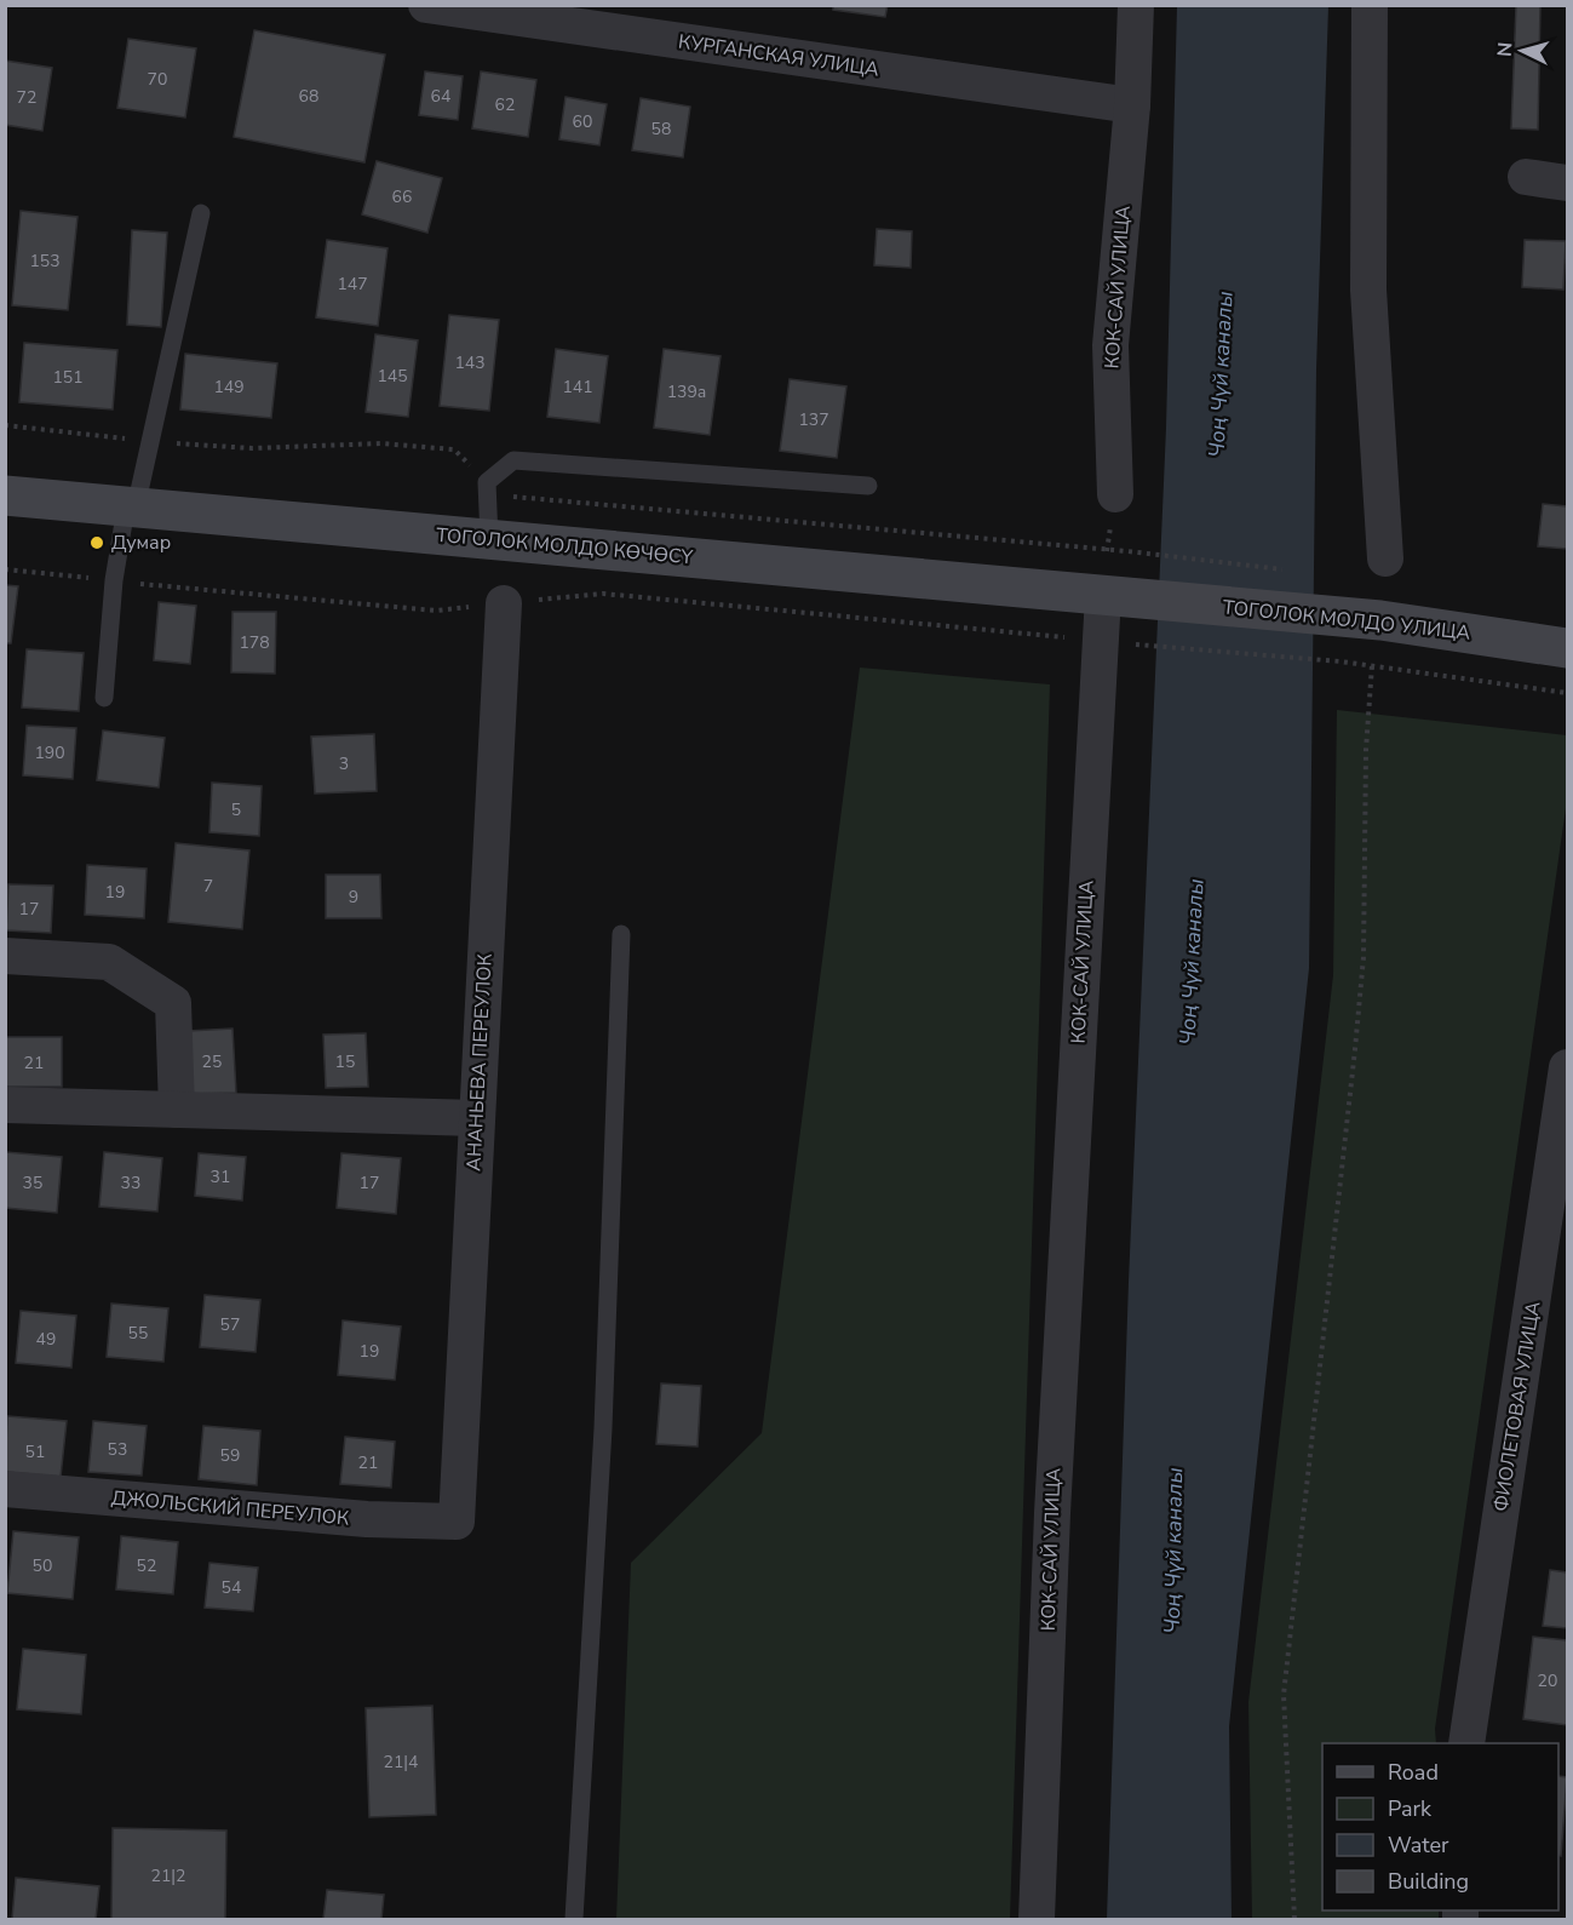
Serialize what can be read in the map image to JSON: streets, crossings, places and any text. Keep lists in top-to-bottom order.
{
  "streets": {
    "main road": ["ТОГОЛОК МОЛДО КӨЧӨСҮ", "ТОГОЛОК МОЛДО УЛИЦА"],
    "street": [
      "КУРГАНСКАЯ УЛИЦА",
      "КОК-САЙ УЛИЦА",
      "АНАНЬЕВА ПЕРЕУЛОК",
      "ФИОЛЕТОВАЯ УЛИЦА",
      "ДЖОЛЬСКИЙ ПЕРЕУЛОК"
    ]
  },
  "crossings": [
    ["КУРГАНСКАЯ УЛИЦА", "КОК-САЙ УЛИЦА"],
    ["КОК-САЙ УЛИЦА", "ТОГОЛОК МОЛДО КӨЧӨСҮ"],
    ["КОК-САЙ УЛИЦА", "ТОГОЛОК МОЛДО УЛИЦА"],
    ["ТОГОЛОК МОЛДО КӨЧӨСҮ", "ТОГОЛОК МОЛДО УЛИЦА"],
    ["АНАНЬЕВА ПЕРЕУЛОК", "ДЖОЛЬСКИЙ ПЕРЕУЛОК"]
  ],
  "water": ["Чоң Чүй каналы"],
  "places": ["Думар"],
  "house_numbers": [
    "70",
    "68",
    "64",
    "72",
    "62",
    "60",
    "58",
    "66",
    "153",
    "147",
    "143",
    "145",
    "151",
    "149",
    "141",
    "139а",
    "137",
    "178",
    "190",
    "3",
    "5",
    "7",
    "19",
    "9",
    "17",
    "25",
    "15",
    "21",
    "31",
    "35",
    "33",
    "17",
    "57",
    "55",
    "49",
    "19",
    "53",
    "51",
    "59",
    "21",
    "50",
    "52",
    "54",
    "20",
    "21|4",
    "21|2"
  ],
  "legend": [
    "Road",
    "Park",
    "Water",
    "Building"
  ],
  "north": "left"
}
